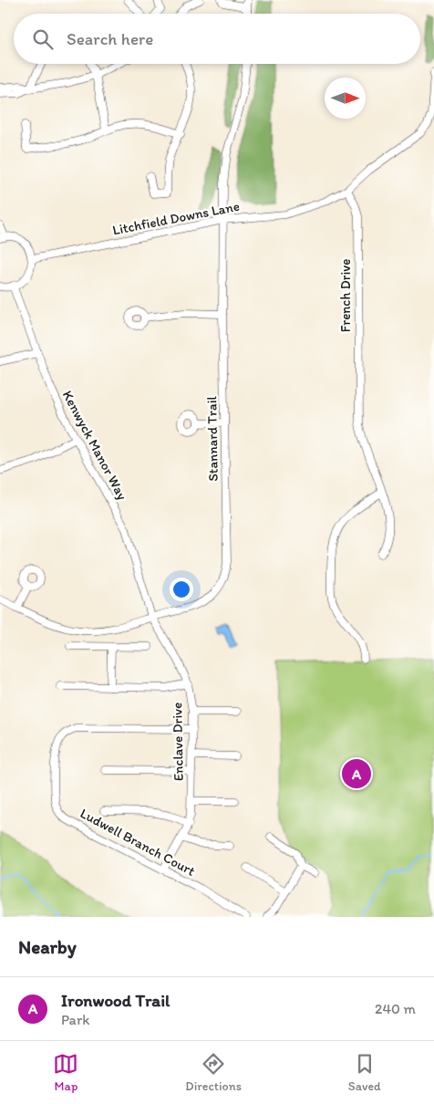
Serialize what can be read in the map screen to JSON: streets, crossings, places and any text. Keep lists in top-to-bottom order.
{
  "streets": {
    "street": [
      "Litchfield Downs Lane",
      "French Drive",
      "Stannard Trail",
      "Kenwyck Manor Way",
      "Enclave Drive",
      "Ludwell Branch Court"
    ]
  },
  "crossings": [
    ["Litchfield Downs Lane", "French Drive"],
    ["Litchfield Downs Lane", "Stannard Trail"],
    ["Stannard Trail", "Kenwyck Manor Way"],
    ["Stannard Trail", "Enclave Drive"],
    ["Kenwyck Manor Way", "Enclave Drive"],
    ["Enclave Drive", "Ludwell Branch Court"]
  ],
  "north": "right",
  "page": {
    "search": "Search here",
    "pins": "A",
    "heading": "Nearby",
    "list": [
      {
        "mark": "A",
        "name": "Ironwood Trail",
        "note": "Park",
        "value": "240 m"
      }
    ],
    "nav": ["Map", "Directions", "Saved"]
  }
}
